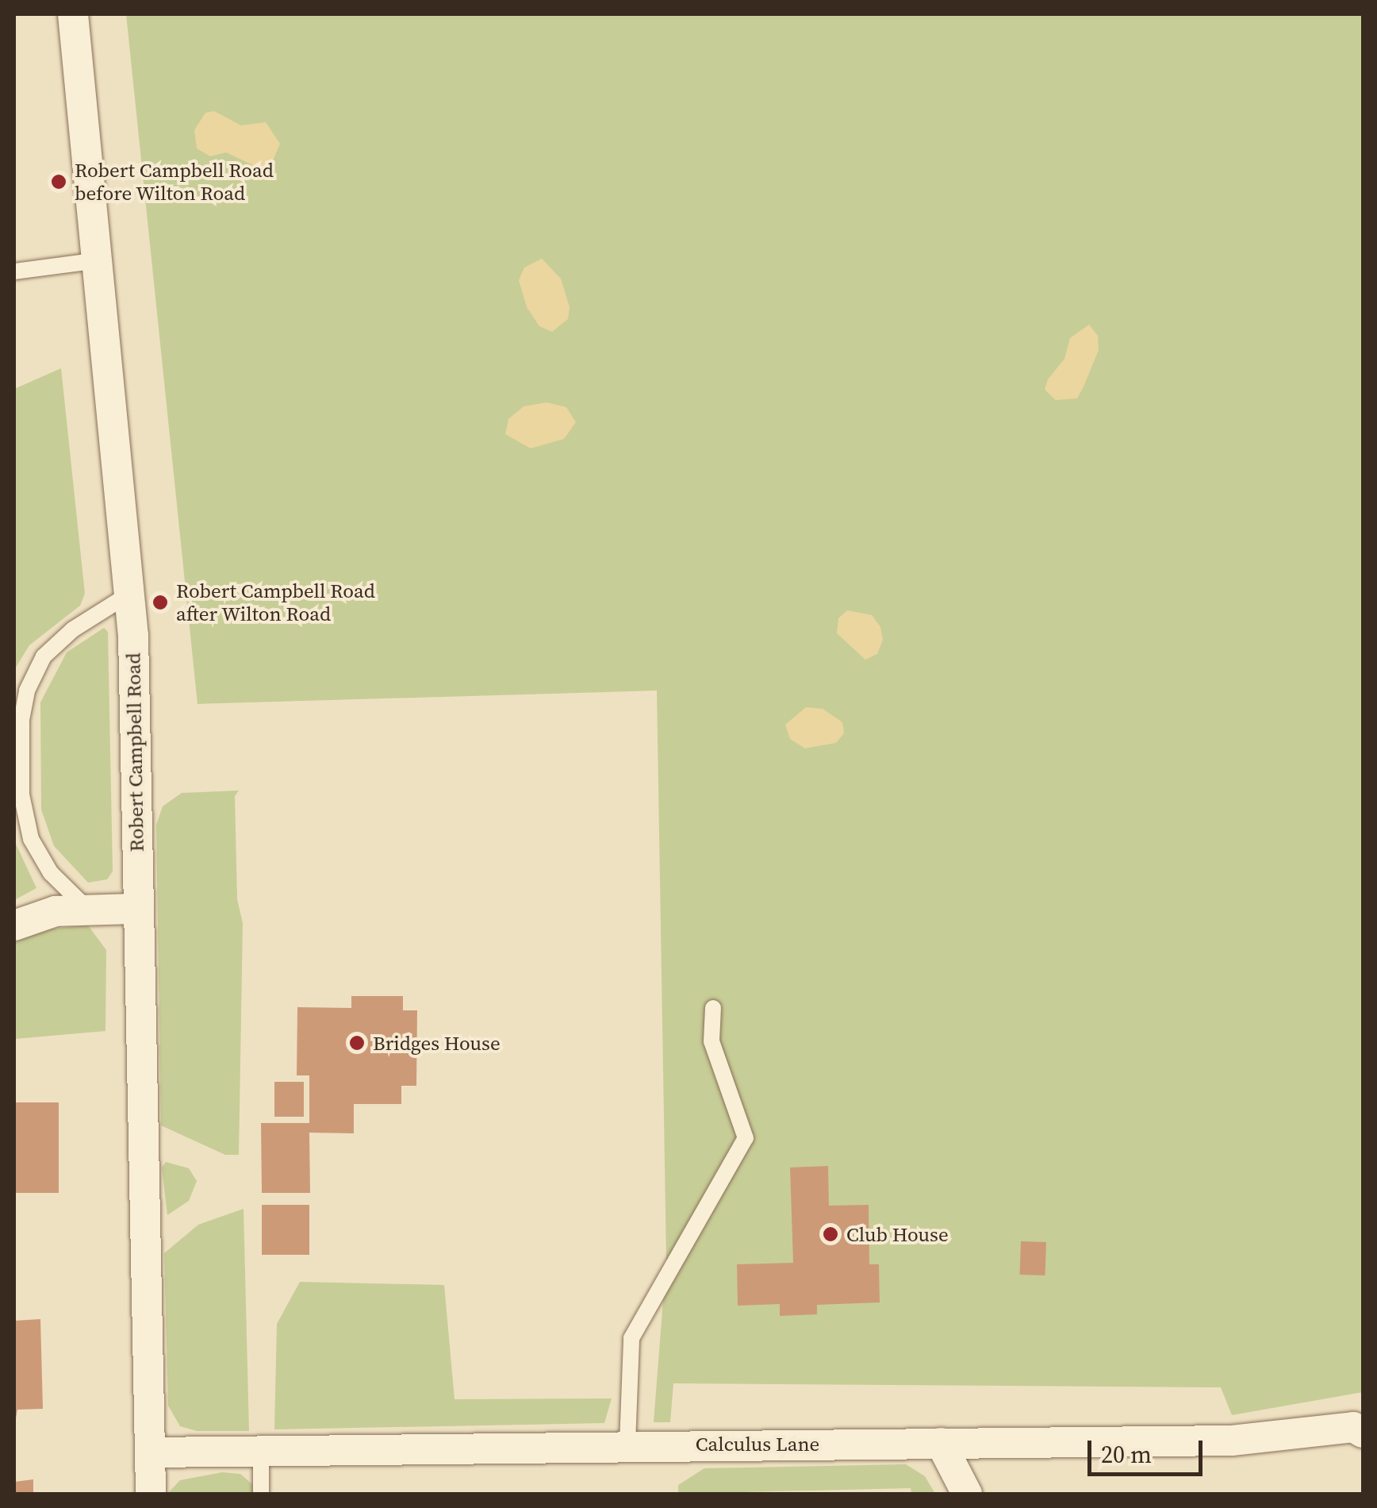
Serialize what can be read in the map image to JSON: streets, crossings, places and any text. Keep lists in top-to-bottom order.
{
  "streets": {
    "street": ["Robert Campbell Road", "Calculus Lane"]
  },
  "crossings": [
    ["Robert Campbell Road", "Calculus Lane"]
  ],
  "places": [
    "Robert Campbell Road before Wilton Road",
    "Robert Campbell Road after Wilton Road",
    "Bridges House",
    "Club House"
  ],
  "scale_bar": "20 m"
}
